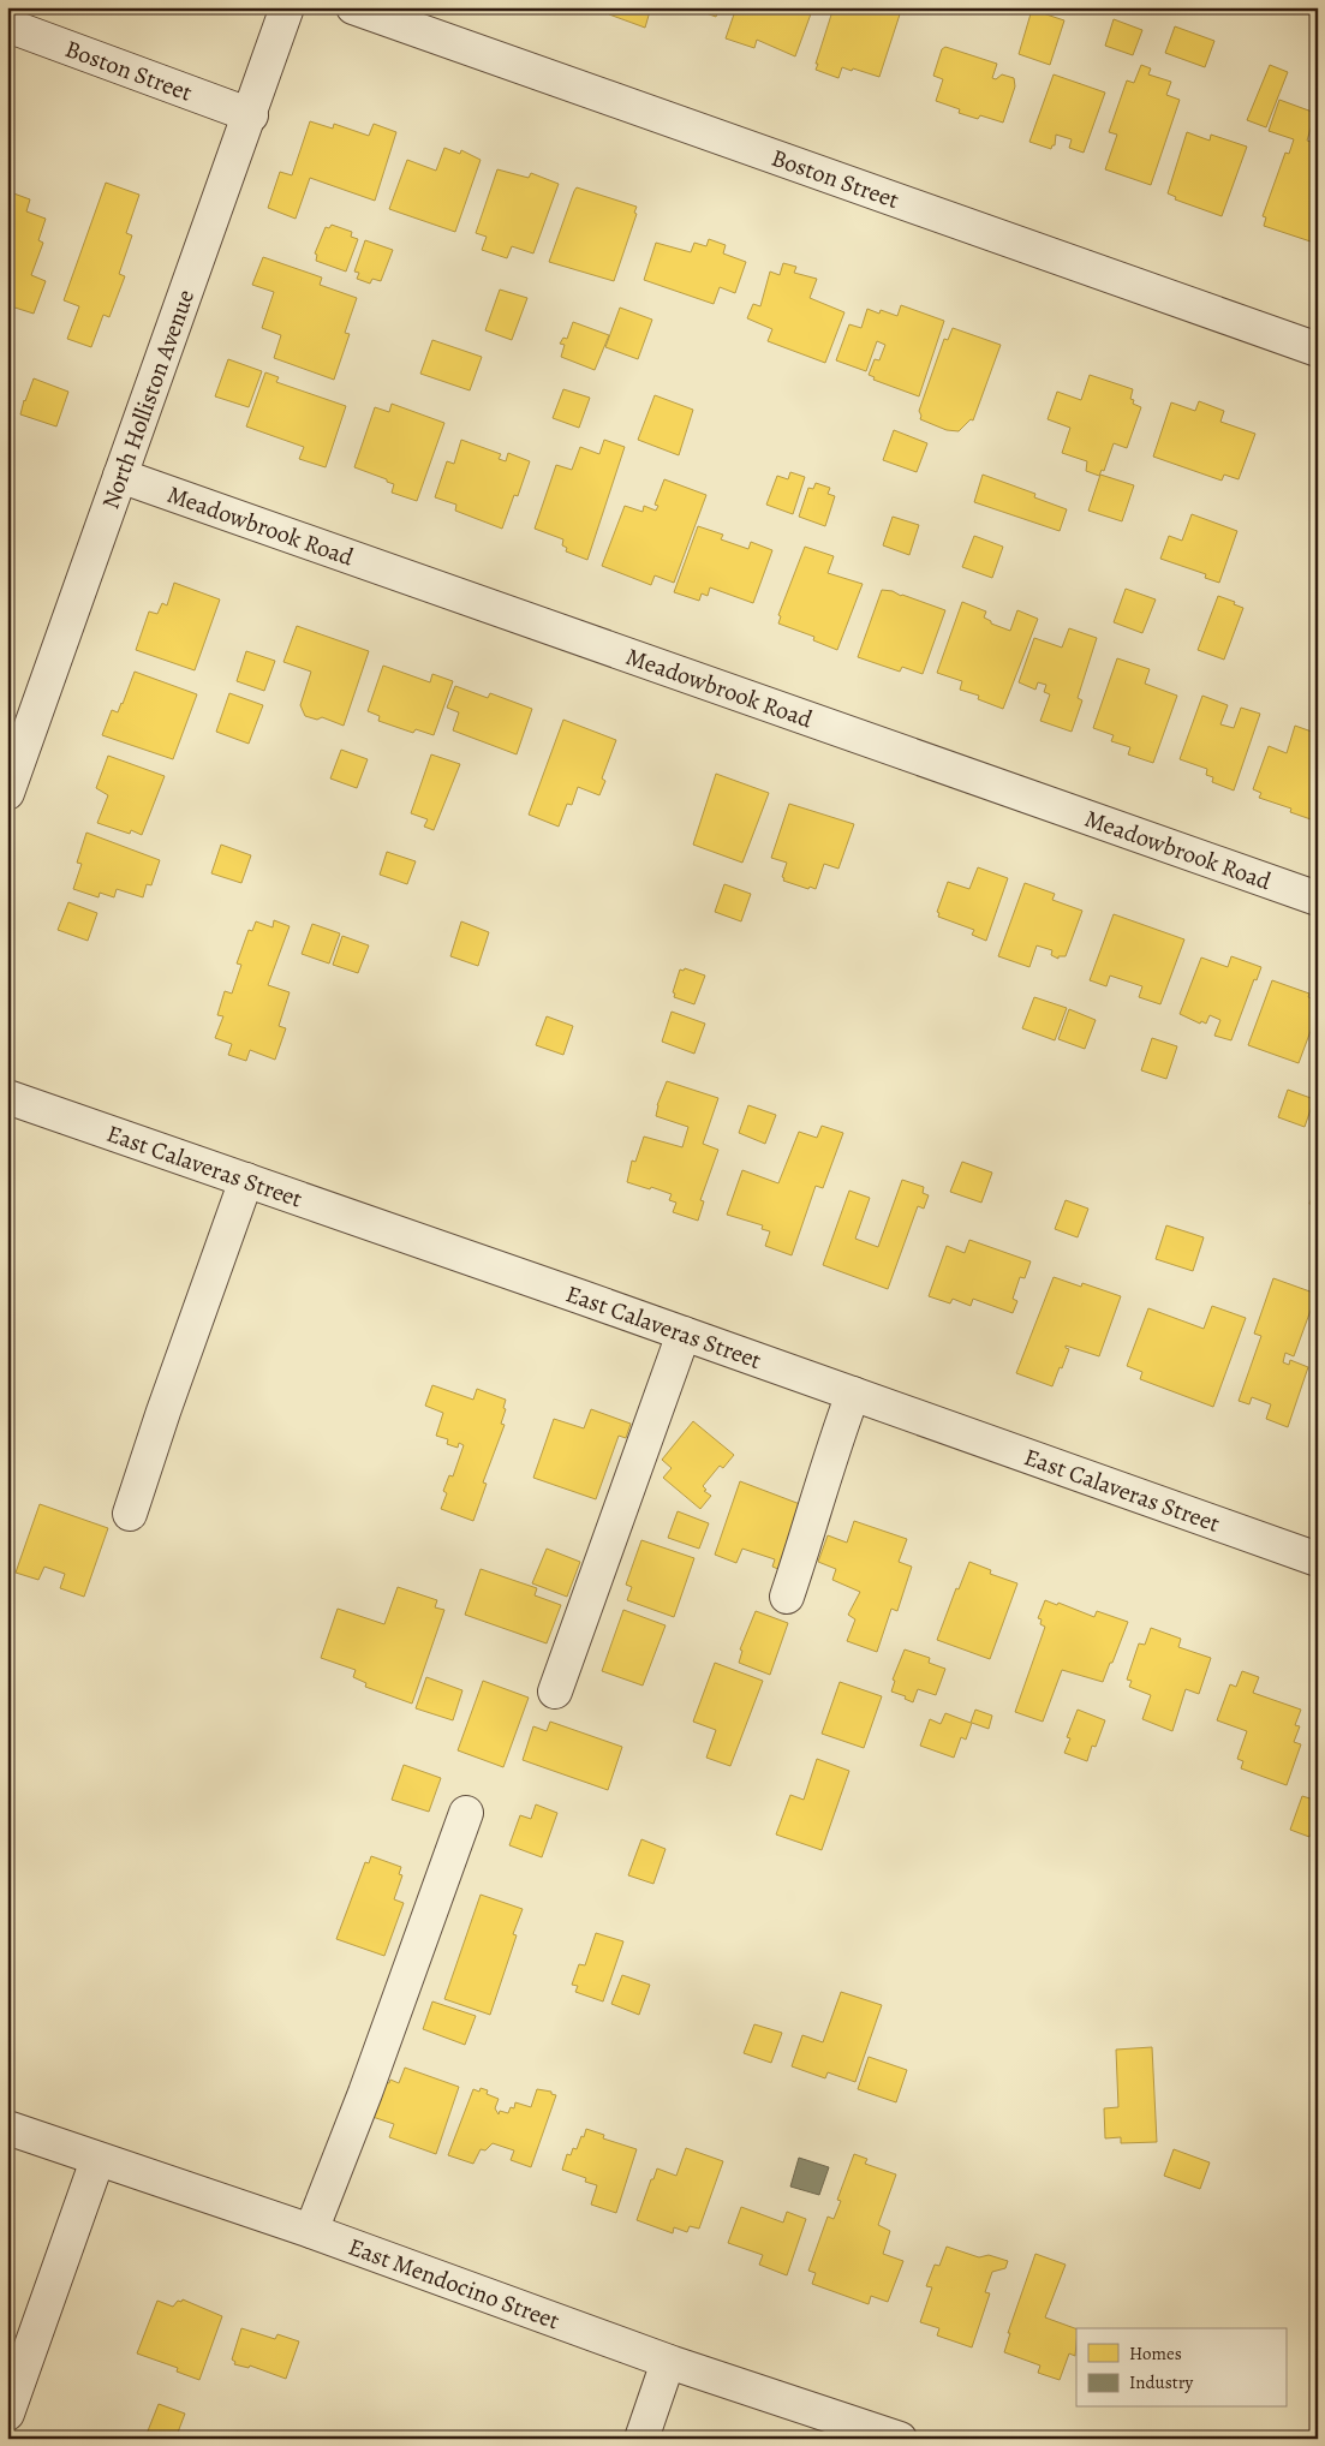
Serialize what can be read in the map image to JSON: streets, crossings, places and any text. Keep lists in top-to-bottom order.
{
  "streets": {
    "street": [
      "Boston Street",
      "North Holliston Avenue",
      "Meadowbrook Road",
      "East Calaveras Street",
      "East Mendocino Street"
    ]
  },
  "crossings": [
    ["Boston Street", "North Holliston Avenue"],
    ["North Holliston Avenue", "Meadowbrook Road"]
  ],
  "legend": ["Homes", "Industry"]
}
